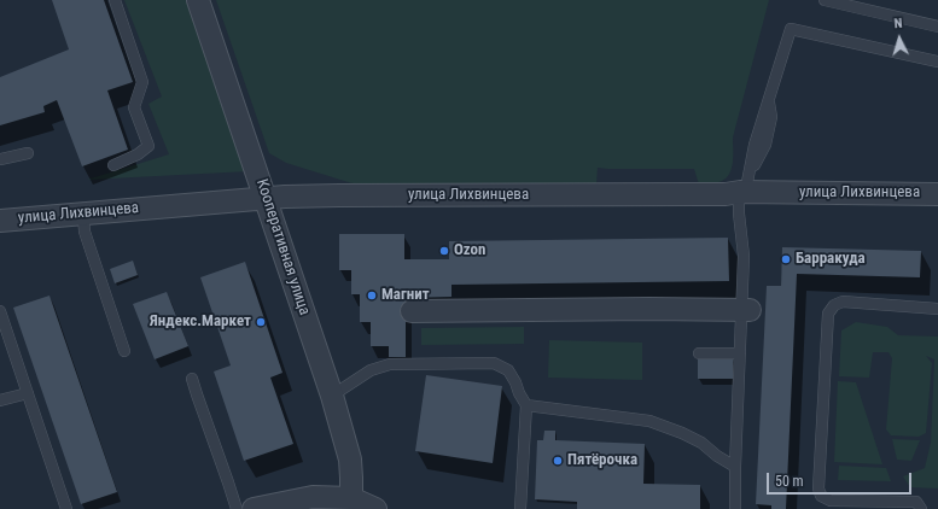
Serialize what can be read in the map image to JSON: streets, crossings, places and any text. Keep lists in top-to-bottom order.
{
  "streets": {
    "street": ["улица Лихвинцева", "Кооперативная улица"]
  },
  "crossings": [
    ["улица Лихвинцева", "Кооперативная улица"]
  ],
  "places": [
    "Ozon",
    "Барракуда",
    "Магнит",
    "Яндекс.Маркет",
    "Пятёрочка"
  ],
  "scale_bar": "50 m",
  "north": "top"
}
